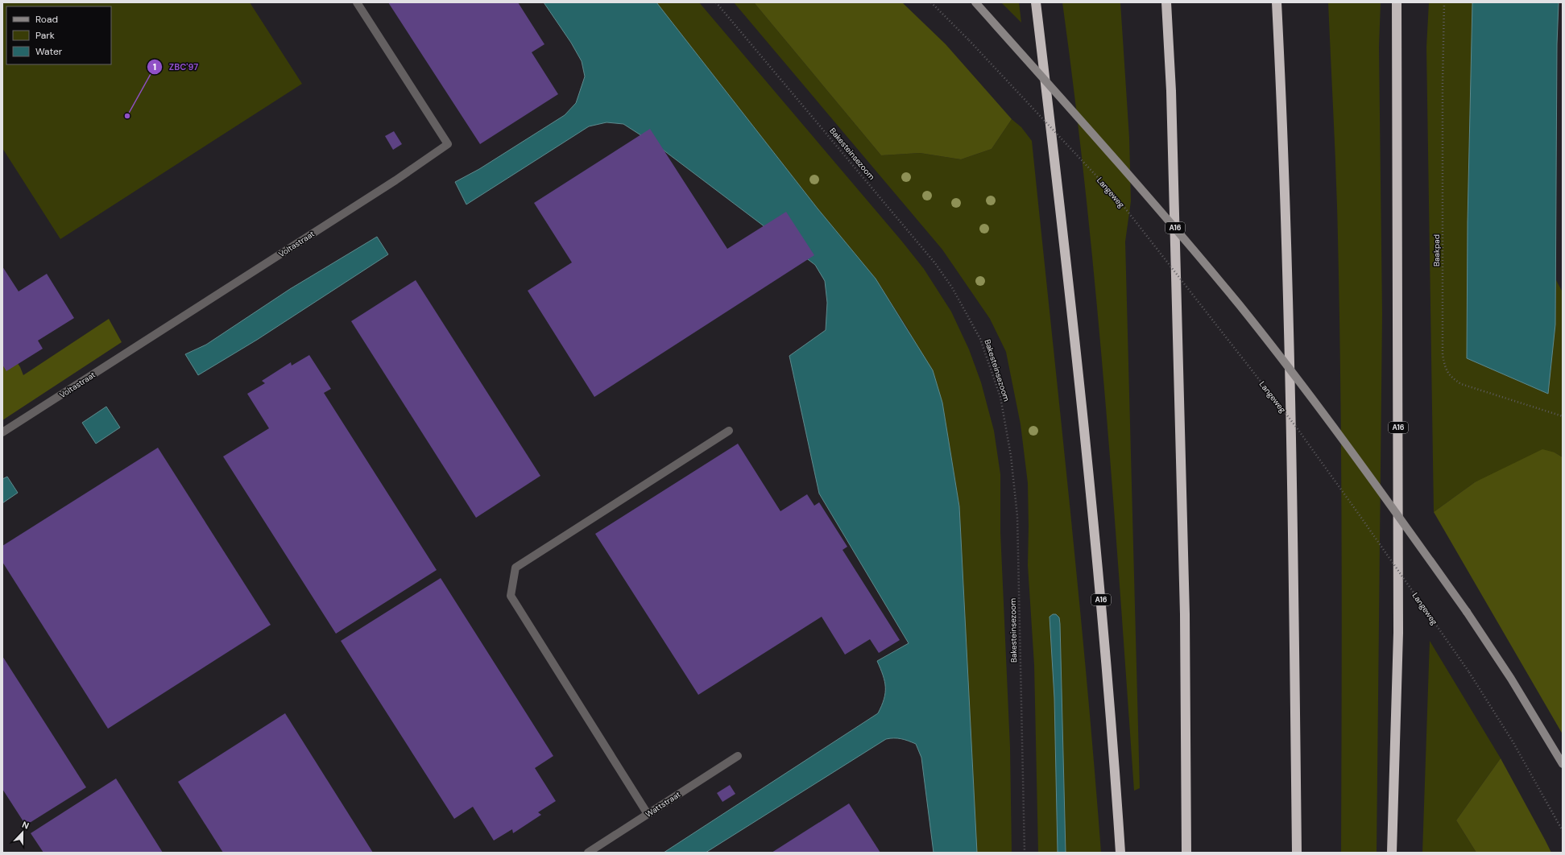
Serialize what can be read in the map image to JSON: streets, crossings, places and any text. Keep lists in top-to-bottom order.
{
  "streets": {
    "highway": ["A16"],
    "street": ["Voltastraat", "Wattstraat"],
    "path": ["Bakesteinsezoom", "Langeweg", "Baakpad"]
  },
  "places": ["ZBC'97"],
  "legend": ["Road", "Park", "Water"],
  "north": "top"
}
